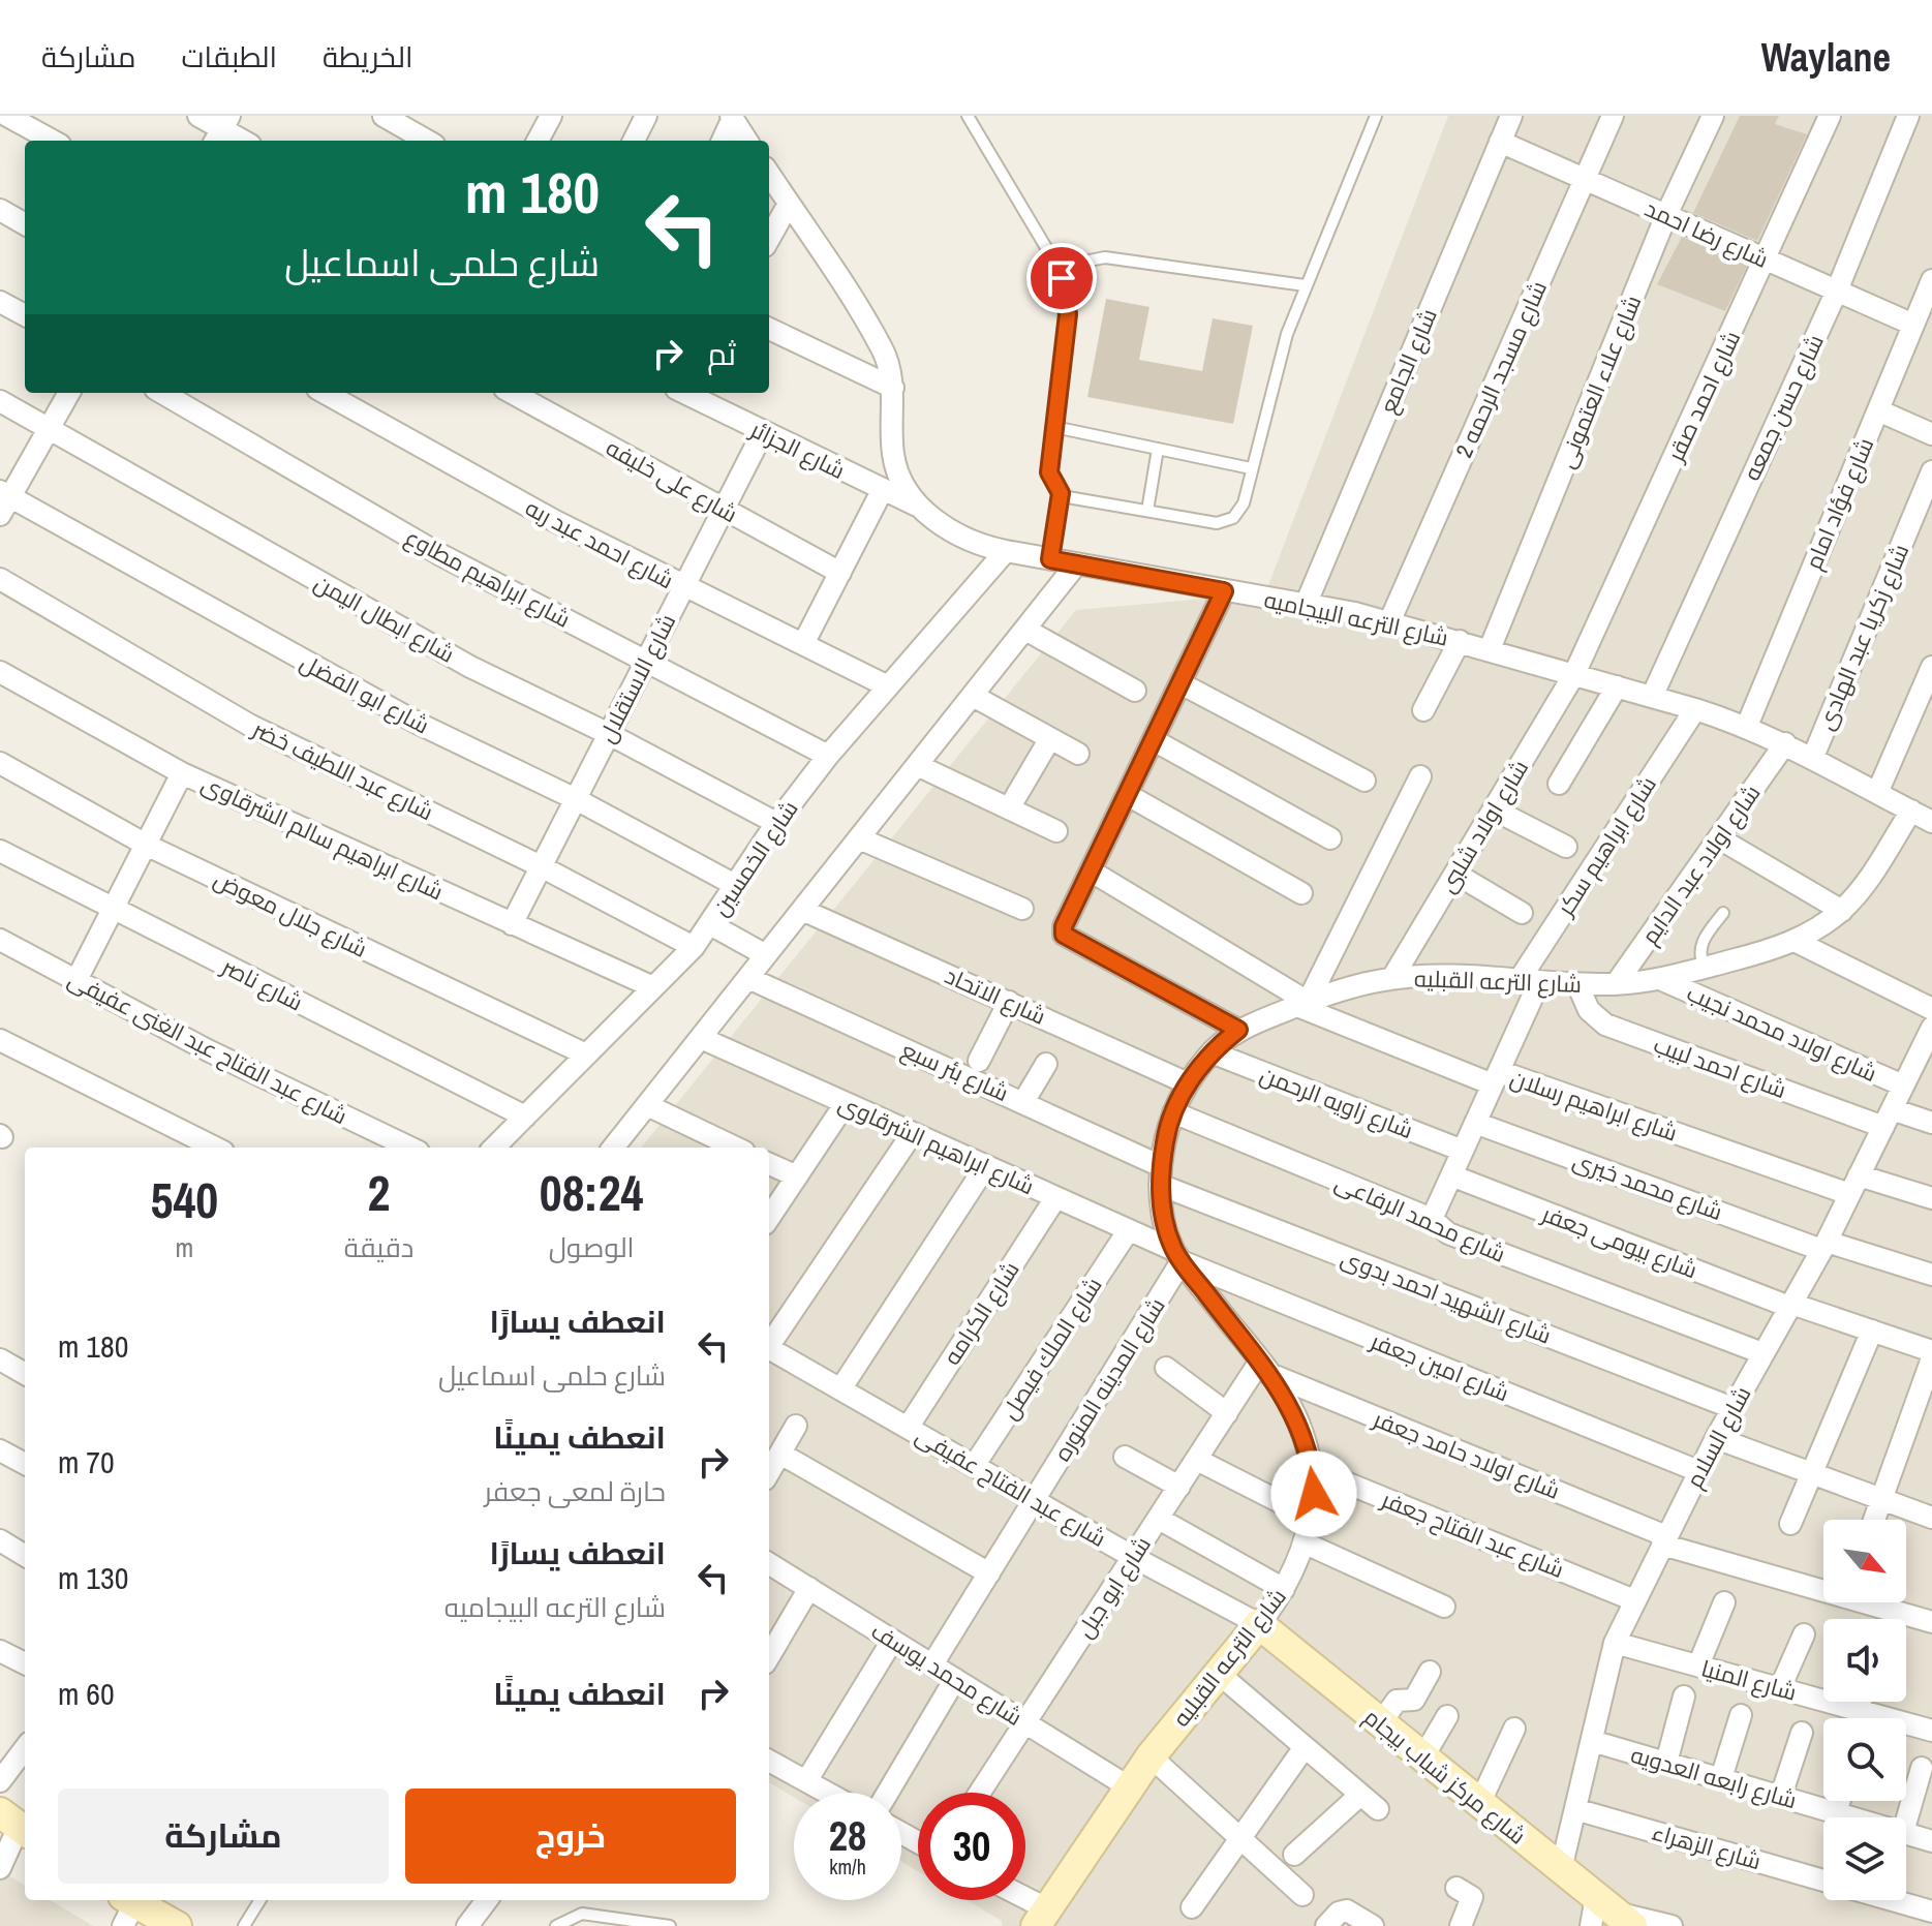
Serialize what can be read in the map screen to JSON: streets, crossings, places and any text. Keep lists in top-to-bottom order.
{
  "streets": {
    "main road": ["شارع الترعه القبليه", "شارع مركز شباب بيجام"],
    "street": [
      "شارع رضا احمد",
      "شارع الجامع",
      "شارع مسجد الرحمه 2",
      "شارع علاء العتمونى",
      "شارع احمد صقر",
      "شارع حسن جمعه",
      "شارع الجزائر",
      "شارع على خليفه",
      "شارع فؤاد امام",
      "شارع احمد عبد ربه",
      "شارع ابراهيم مطاوع",
      "شارع ابطال اليمن",
      "شارع الترعه البيجاميه",
      "شارع زكريا عبد الهادى",
      "شارع الاستقلال",
      "شارع ابو الفضل",
      "شارع عبد اللطيف خضر",
      "شارع اولاد شلبى",
      "شارع ابراهيم سالم الشرقاوى",
      "شارع ابراهيم سكر",
      "شارع الخمسين",
      "شارع اولاد عبد الدايم",
      "شارع جلال معوض",
      "شارع ناصر",
      "شارع الاتحاد",
      "شارع اولاد محمد نجيب",
      "شارع عبد الفتاح عبد الغنى عفيفى",
      "شارع احمد لبيب",
      "شارع بئر سبع",
      "شارع زاويه الرحمن",
      "شارع ابراهيم رسلان",
      "شارع ابراهيم الشرقاوى",
      "شارع محمد خيرى",
      "شارع محمد الرفاعى",
      "شارع بيومى جعفر",
      "شارع الشهيد احمد بدوى",
      "شارع الكرامه",
      "شارع الملك فيصل",
      "شارع امين جعفر",
      "شارع المدينه المنوره",
      "شارع السلام",
      "شارع اولاد حامد جعفر",
      "شارع عبد الفتاح عفيفى",
      "شارع عبد الفتاح جعفر",
      "شارع ابو جبل",
      "شارع محمد يوسف",
      "شارع المنيا",
      "شارع رابعه العدويه",
      "شارع الزهراء"
    ]
  },
  "crossings": [
    ["شارع رضا احمد", "شارع الجامع"],
    ["شارع رضا احمد", "شارع مسجد الرحمه 2"],
    ["شارع رضا احمد", "شارع علاء العتمونى"],
    ["شارع رضا احمد", "شارع احمد صقر"],
    ["شارع رضا احمد", "شارع حسن جمعه"],
    ["شارع رضا احمد", "شارع فؤاد امام"],
    ["شارع الجامع", "شارع الترعه البيجاميه"],
    ["شارع مسجد الرحمه 2", "شارع الترعه البيجاميه"],
    ["شارع علاء العتمونى", "شارع الترعه البيجاميه"],
    ["شارع احمد صقر", "شارع الترعه البيجاميه"],
    ["شارع احمد صقر", "شارع اولاد شلبى"],
    ["شارع حسن جمعه", "شارع الترعه البيجاميه"],
    ["شارع الجزائر", "شارع الترعه البيجاميه"],
    ["شارع الجزائر", "شارع الاستقلال"],
    ["شارع على خليفه", "شارع الاستقلال"],
    ["شارع فؤاد امام", "شارع الترعه البيجاميه"],
    ["شارع احمد عبد ربه", "شارع الاستقلال"],
    ["شارع احمد عبد ربه", "شارع الخمسين"],
    ["شارع ابراهيم مطاوع", "شارع الاستقلال"],
    ["شارع ابراهيم مطاوع", "شارع الخمسين"],
    ["شارع ابطال اليمن", "شارع الاستقلال"],
    ["شارع ابطال اليمن", "شارع الخمسين"],
    ["شارع الترعه البيجاميه", "شارع زكريا عبد الهادى"],
    ["شارع الترعه البيجاميه", "شارع اولاد شلبى"],
    ["شارع الترعه البيجاميه", "شارع ابراهيم سكر"],
    ["شارع الترعه البيجاميه", "شارع الخمسين"],
    ["شارع الترعه البيجاميه", "شارع اولاد عبد الدايم"],
    ["شارع الترعه البيجاميه", "شارع الترعه القبليه"],
    ["شارع الاستقلال", "شارع ابو الفضل"],
    ["شارع الاستقلال", "شارع عبد اللطيف خضر"],
    ["شارع الاستقلال", "شارع ابراهيم سالم الشرقاوى"],
    ["شارع ابو الفضل", "شارع الخمسين"],
    ["شارع عبد اللطيف خضر", "شارع الخمسين"],
    ["شارع اولاد شلبى", "شارع الترعه القبليه"],
    ["شارع ابراهيم سالم الشرقاوى", "شارع الخمسين"],
    ["شارع ابراهيم سكر", "شارع الترعه القبليه"],
    ["شارع ابراهيم سكر", "شارع زاويه الرحمن"],
    ["شارع ابراهيم سكر", "شارع ابراهيم رسلان"],
    ["شارع ابراهيم سكر", "شارع محمد خيرى"],
    ["شارع ابراهيم سكر", "شارع محمد الرفاعى"],
    ["شارع ابراهيم سكر", "شارع بيومى جعفر"],
    ["شارع الخمسين", "شارع جلال معوض"],
    ["شارع الخمسين", "شارع ناصر"],
    ["شارع اولاد عبد الدايم", "شارع الترعه القبليه"],
    ["شارع الترعه القبليه", "شارع الاتحاد"],
    ["شارع الترعه القبليه", "شارع اولاد محمد نجيب"],
    ["شارع الترعه القبليه", "شارع احمد لبيب"],
    ["شارع الترعه القبليه", "شارع بئر سبع"],
    ["شارع الترعه القبليه", "شارع زاويه الرحمن"],
    ["شارع الترعه القبليه", "شارع ابراهيم رسلان"],
    ["شارع الترعه القبليه", "شارع ابراهيم الشرقاوى"],
    ["شارع الترعه القبليه", "شارع محمد الرفاعى"],
    ["شارع الترعه القبليه", "شارع الشهيد احمد بدوى"],
    ["شارع الترعه القبليه", "شارع امين جعفر"],
    ["شارع الترعه القبليه", "شارع المدينه المنوره"],
    ["شارع الترعه القبليه", "شارع اولاد حامد جعفر"],
    ["شارع الترعه القبليه", "شارع عبد الفتاح عفيفى"],
    ["شارع الترعه القبليه", "شارع عبد الفتاح جعفر"],
    ["شارع الترعه القبليه", "شارع ابو جبل"],
    ["شارع الترعه القبليه", "شارع محمد يوسف"],
    ["شارع الترعه القبليه", "شارع مركز شباب بيجام"],
    ["شارع اولاد محمد نجيب", "شارع السلام"],
    ["شارع احمد لبيب", "شارع السلام"],
    ["شارع بئر سبع", "شارع الشهيد احمد بدوى"],
    ["شارع ابراهيم رسلان", "شارع السلام"],
    ["شارع ابراهيم الشرقاوى", "شارع الكرامه"],
    ["شارع ابراهيم الشرقاوى", "شارع الملك فيصل"],
    ["شارع ابراهيم الشرقاوى", "شارع امين جعفر"],
    ["شارع ابراهيم الشرقاوى", "شارع المدينه المنوره"],
    ["شارع محمد خيرى", "شارع السلام"],
    ["شارع محمد الرفاعى", "شارع السلام"],
    ["شارع بيومى جعفر", "شارع السلام"],
    ["شارع الشهيد احمد بدوى", "شارع السلام"],
    ["شارع الكرامه", "شارع عبد الفتاح عفيفى"],
    ["شارع الملك فيصل", "شارع عبد الفتاح عفيفى"],
    ["شارع امين جعفر", "شارع المدينه المنوره"],
    ["شارع امين جعفر", "شارع السلام"],
    ["شارع المدينه المنوره", "شارع عبد الفتاح عفيفى"],
    ["شارع المدينه المنوره", "شارع محمد يوسف"],
    ["شارع السلام", "شارع اولاد حامد جعفر"],
    ["شارع السلام", "شارع عبد الفتاح جعفر"],
    ["شارع السلام", "شارع المنيا"],
    ["شارع السلام", "شارع مركز شباب بيجام"],
    ["شارع السلام", "شارع رابعه العدويه"],
    ["شارع السلام", "شارع الزهراء"],
    ["شارع اولاد حامد جعفر", "شارع ابو جبل"],
    ["شارع عبد الفتاح عفيفى", "شارع ابو جبل"],
    ["شارع عبد الفتاح عفيفى", "شارع مركز شباب بيجام"],
    ["شارع ابو جبل", "شارع محمد يوسف"]
  ],
  "north": "bottom right",
  "page": {
    "header": "Waylane",
    "nav": ["الخريطة", "الطبقات", "مشاركة"],
    "turn": ["180 m", "شارع حلمى اسماعيل"],
    "then": "ثم",
    "eta": [
      "08:24",
      "الوصول",
      "2",
      "دقيقة",
      "540",
      "m"
    ],
    "list": [
      {
        "name": "انعطف يسارًا",
        "note": "شارع حلمى اسماعيل",
        "value": "180 m"
      },
      {
        "name": "انعطف يمينًا",
        "note": "حارة لمعى جعفر",
        "value": "70 m"
      },
      {
        "name": "انعطف يسارًا",
        "note": "شارع الترعه البيجاميه",
        "value": "130 m"
      },
      {
        "name": "انعطف يمينًا",
        "value": "60 m"
      }
    ],
    "buttons": ["خروج", "مشاركة"],
    "speed": "28 km/h",
    "limit": "30"
  }
}
